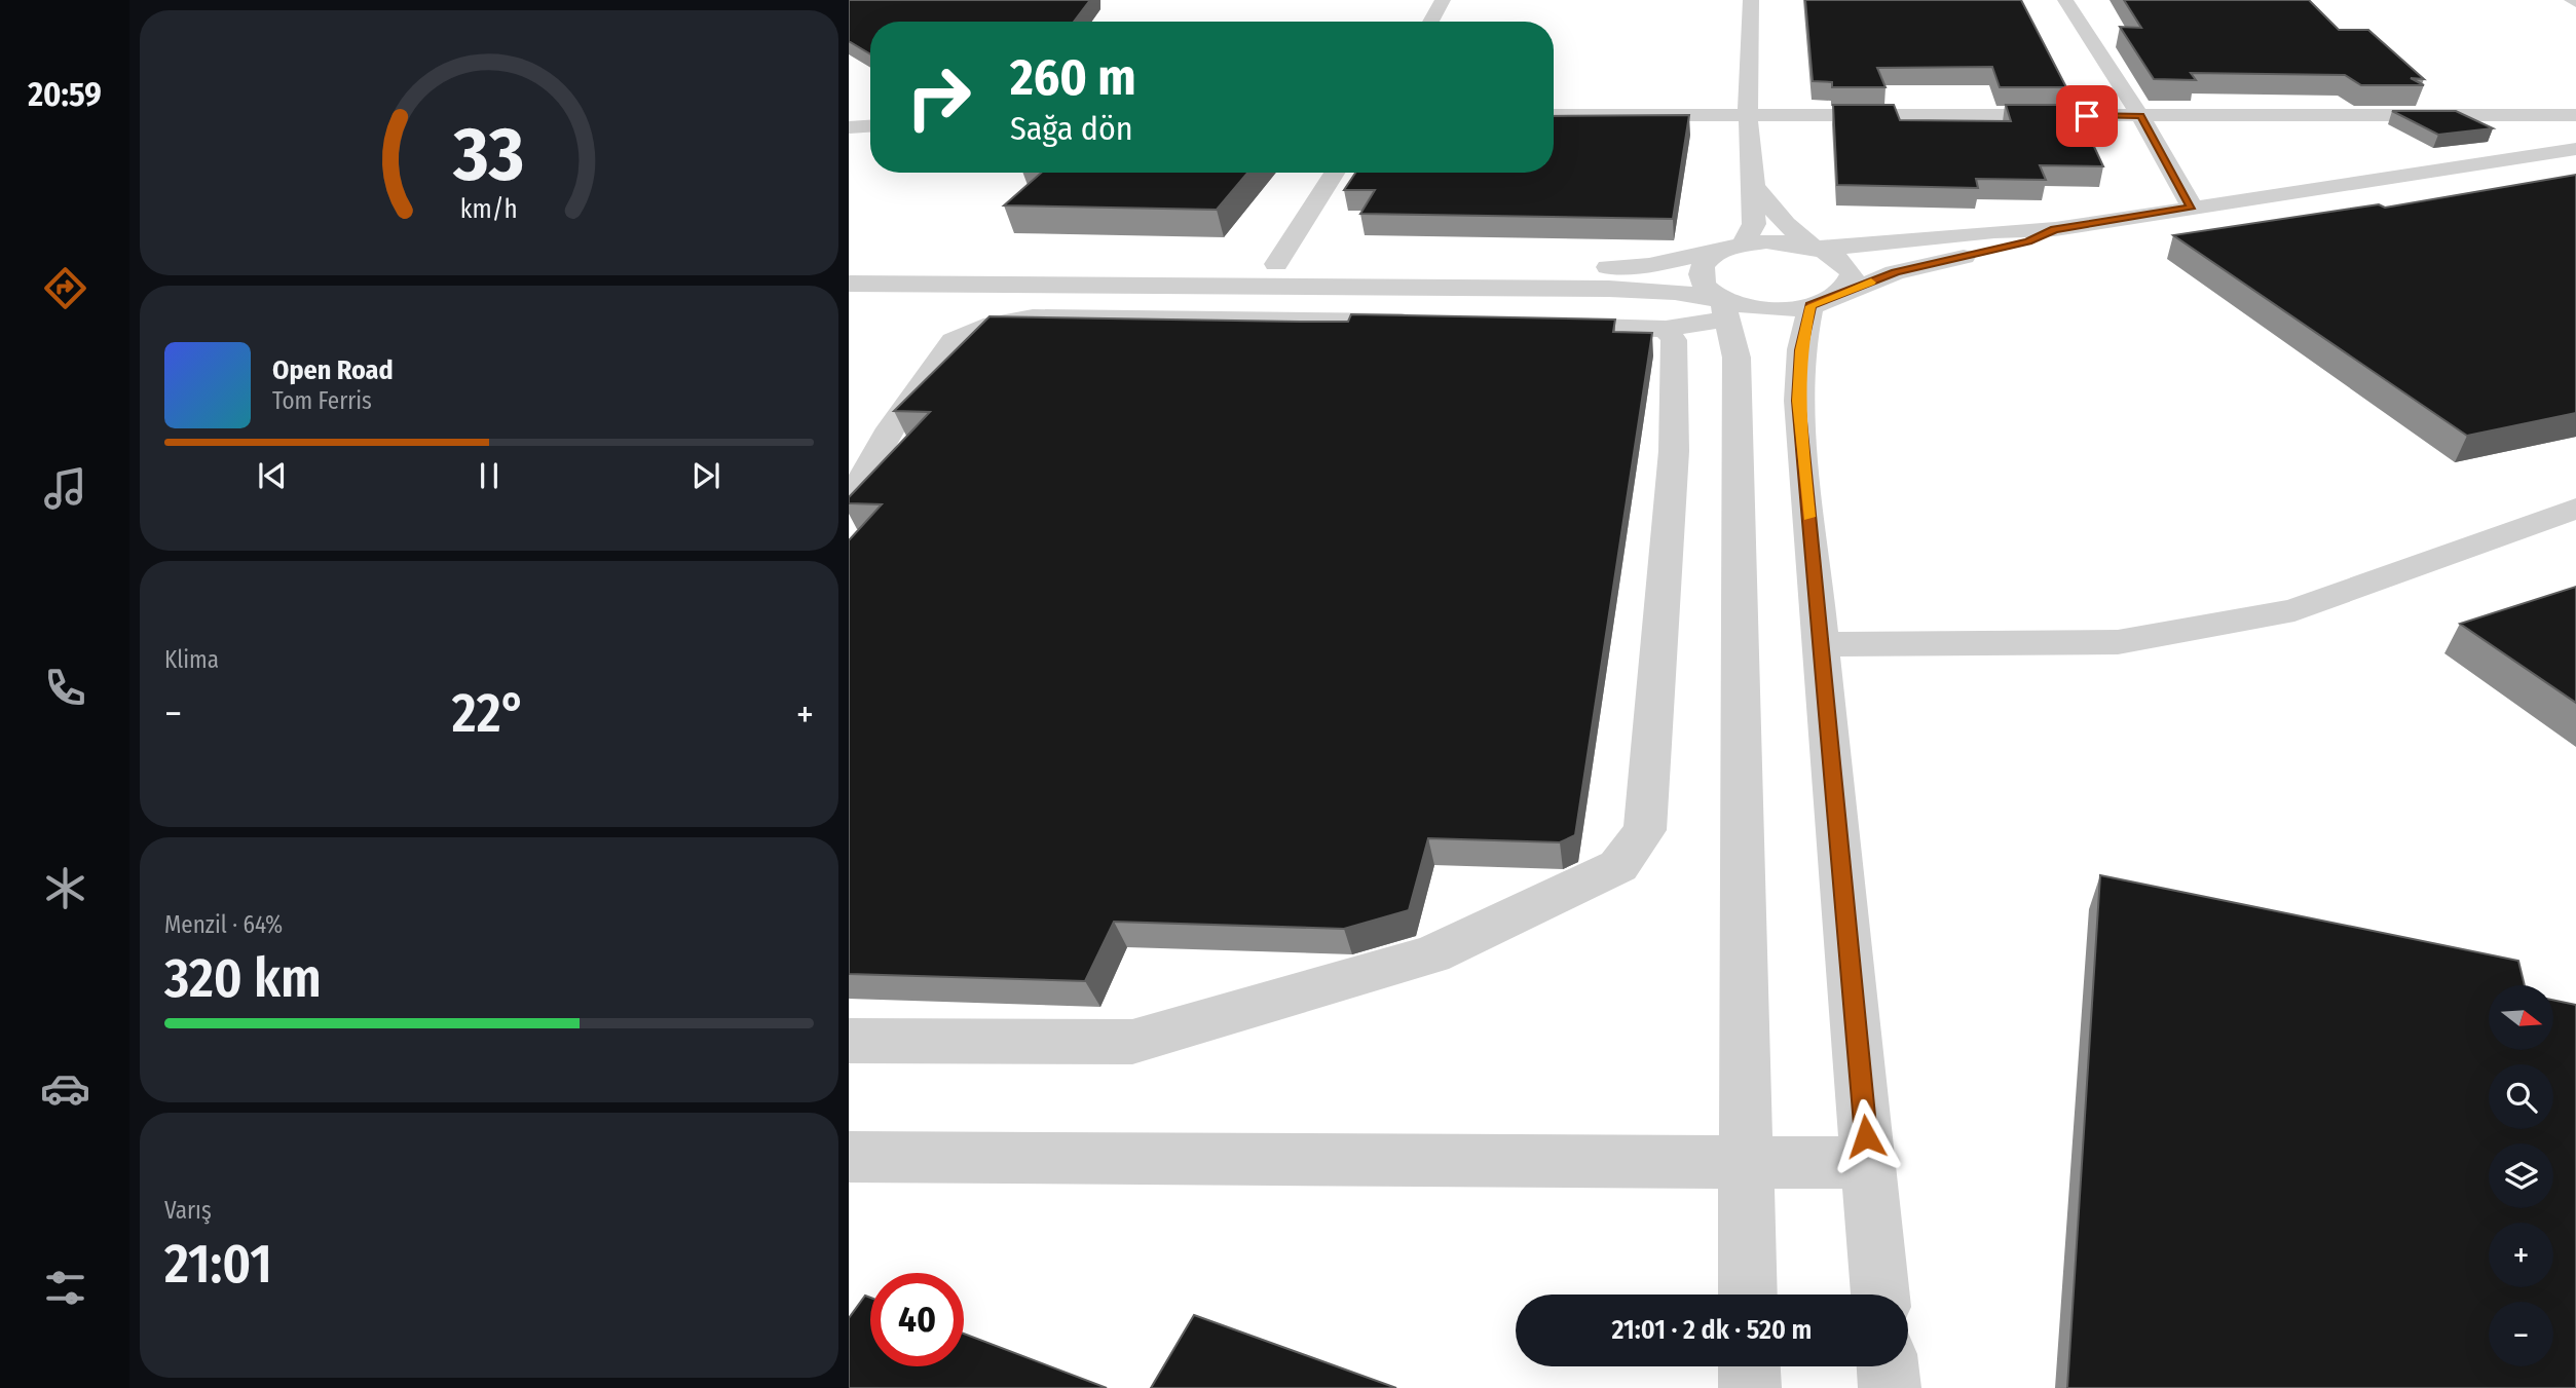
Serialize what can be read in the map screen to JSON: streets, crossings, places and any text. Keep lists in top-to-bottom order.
{
  "north": "right",
  "page": {
    "tabs": "20:59",
    "turn": ["260 m", "Sağa dön"],
    "song": ["Open Road", "Tom Ferris"],
    "tile": [
      "Klima",
      ["Menzil · 64%", "320 km"],
      ["Varış", "21:01"]
    ],
    "heat": ["−", "22°", "+"],
    "map_buttons": ["+", "−"],
    "limit": "40",
    "trip": "21:01 · 2 dk · 520 m",
    "gauge": ["33", "km/h"]
  }
}
